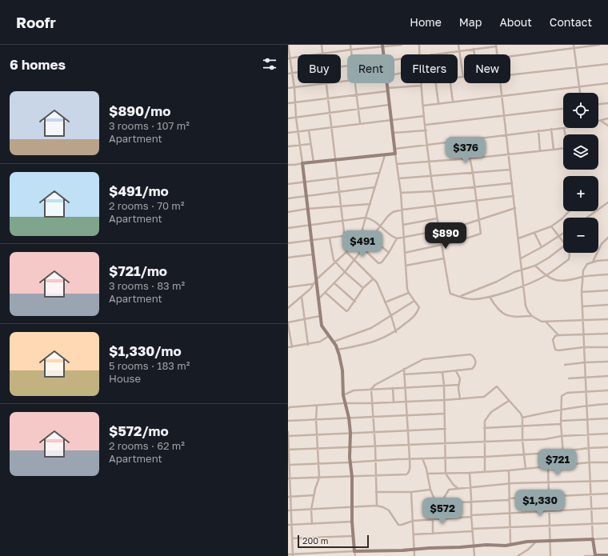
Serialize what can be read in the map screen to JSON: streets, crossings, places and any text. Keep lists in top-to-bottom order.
{
  "scale_bar": "200 m",
  "page": {
    "header": "Roofr",
    "nav": [
      "Home",
      "Map",
      "About",
      "Contact"
    ],
    "heading": "6 homes",
    "chip": [
      "Buy",
      "Rent",
      "Filters",
      "New"
    ],
    "list": [
      {
        "name": "$890/mo",
        "note": "3 rooms · 107 m² · Apartment"
      },
      {
        "name": "$491/mo",
        "note": "2 rooms · 70 m² · Apartment"
      },
      {
        "name": "$721/mo",
        "note": "3 rooms · 83 m² · Apartment"
      },
      {
        "name": "$1,330/mo",
        "note": "5 rooms · 183 m² · House"
      },
      {
        "name": "$572/mo",
        "note": "2 rooms · 62 m² · Apartment"
      }
    ],
    "map_buttons": ["+", "−"],
    "price": [
      "$376",
      "$890",
      "$491",
      "$721",
      "$1,330",
      "$572"
    ],
    "scale": "200 m"
  }
}
